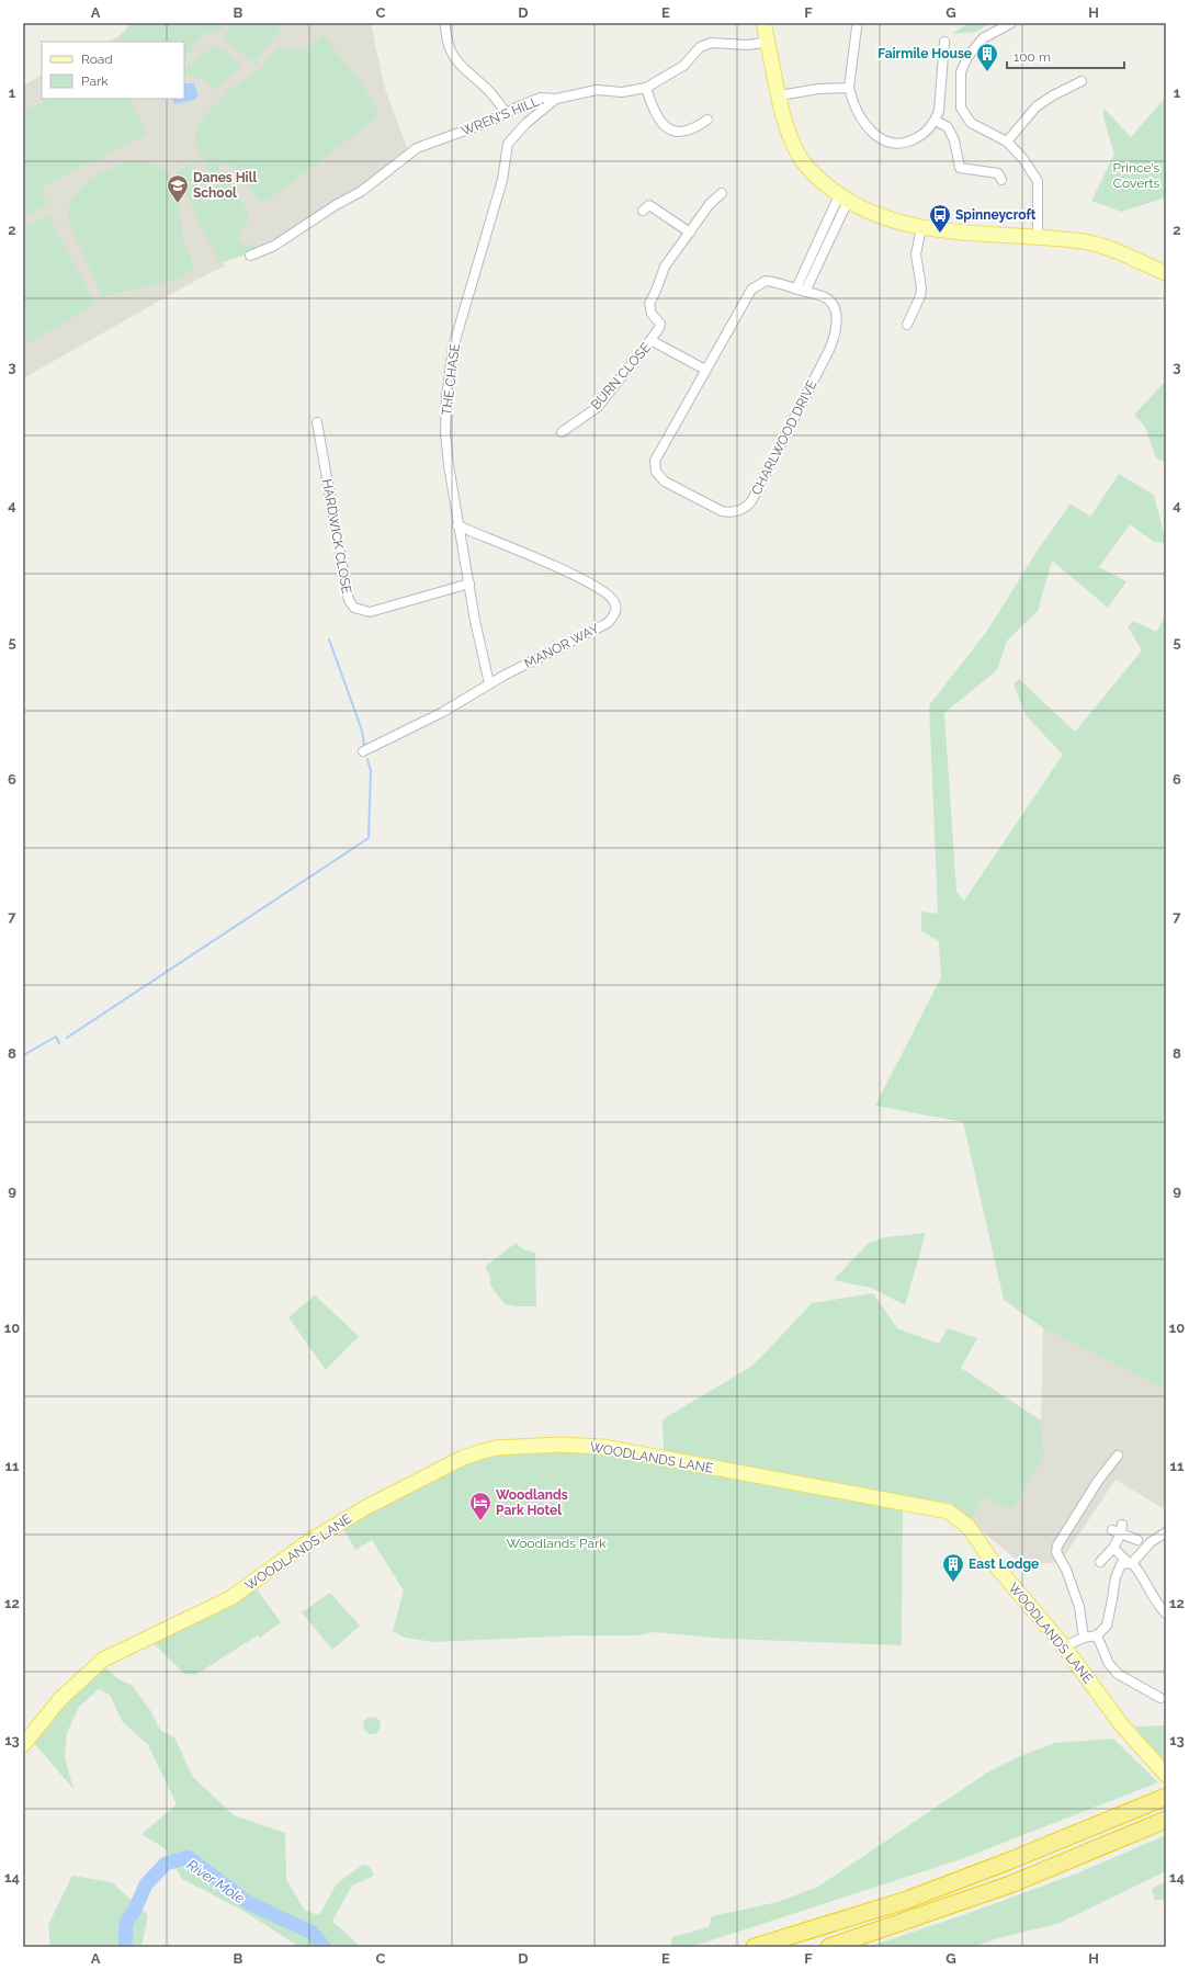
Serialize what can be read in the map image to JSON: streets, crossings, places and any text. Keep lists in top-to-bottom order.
{
  "streets": {
    "main road": ["WOODLANDS LANE"],
    "street": [
      "WREN'S HILL",
      "BURN CLOSE",
      "THE CHASE",
      "CHARLWOOD DRIVE",
      "HARDWICK CLOSE",
      "MANOR WAY"
    ]
  },
  "crossings": [
    ["WREN'S HILL", "THE CHASE"],
    ["BURN CLOSE", "CHARLWOOD DRIVE"],
    ["THE CHASE", "HARDWICK CLOSE"],
    ["THE CHASE", "MANOR WAY"]
  ],
  "water": ["River Mole"],
  "parks": ["Prince's Coverts", "Woodlands Park"],
  "places": {
    "building": ["Fairmile House", "East Lodge"],
    "school or university": ["Danes Hill School"],
    "bus stop": ["Spinneycroft"],
    "hotel": ["Woodlands Park Hotel"]
  },
  "legend": ["Road", "Park"],
  "scale_bar": "100 m",
  "grid": {
    "columns": [
      "A",
      "B",
      "C",
      "D",
      "E",
      "F",
      "G",
      "H"
    ],
    "rows": [
      "1",
      "2",
      "3",
      "4",
      "5",
      "6",
      "7",
      "8",
      "9",
      "10",
      "11",
      "12",
      "13",
      "14"
    ]
  }
}
